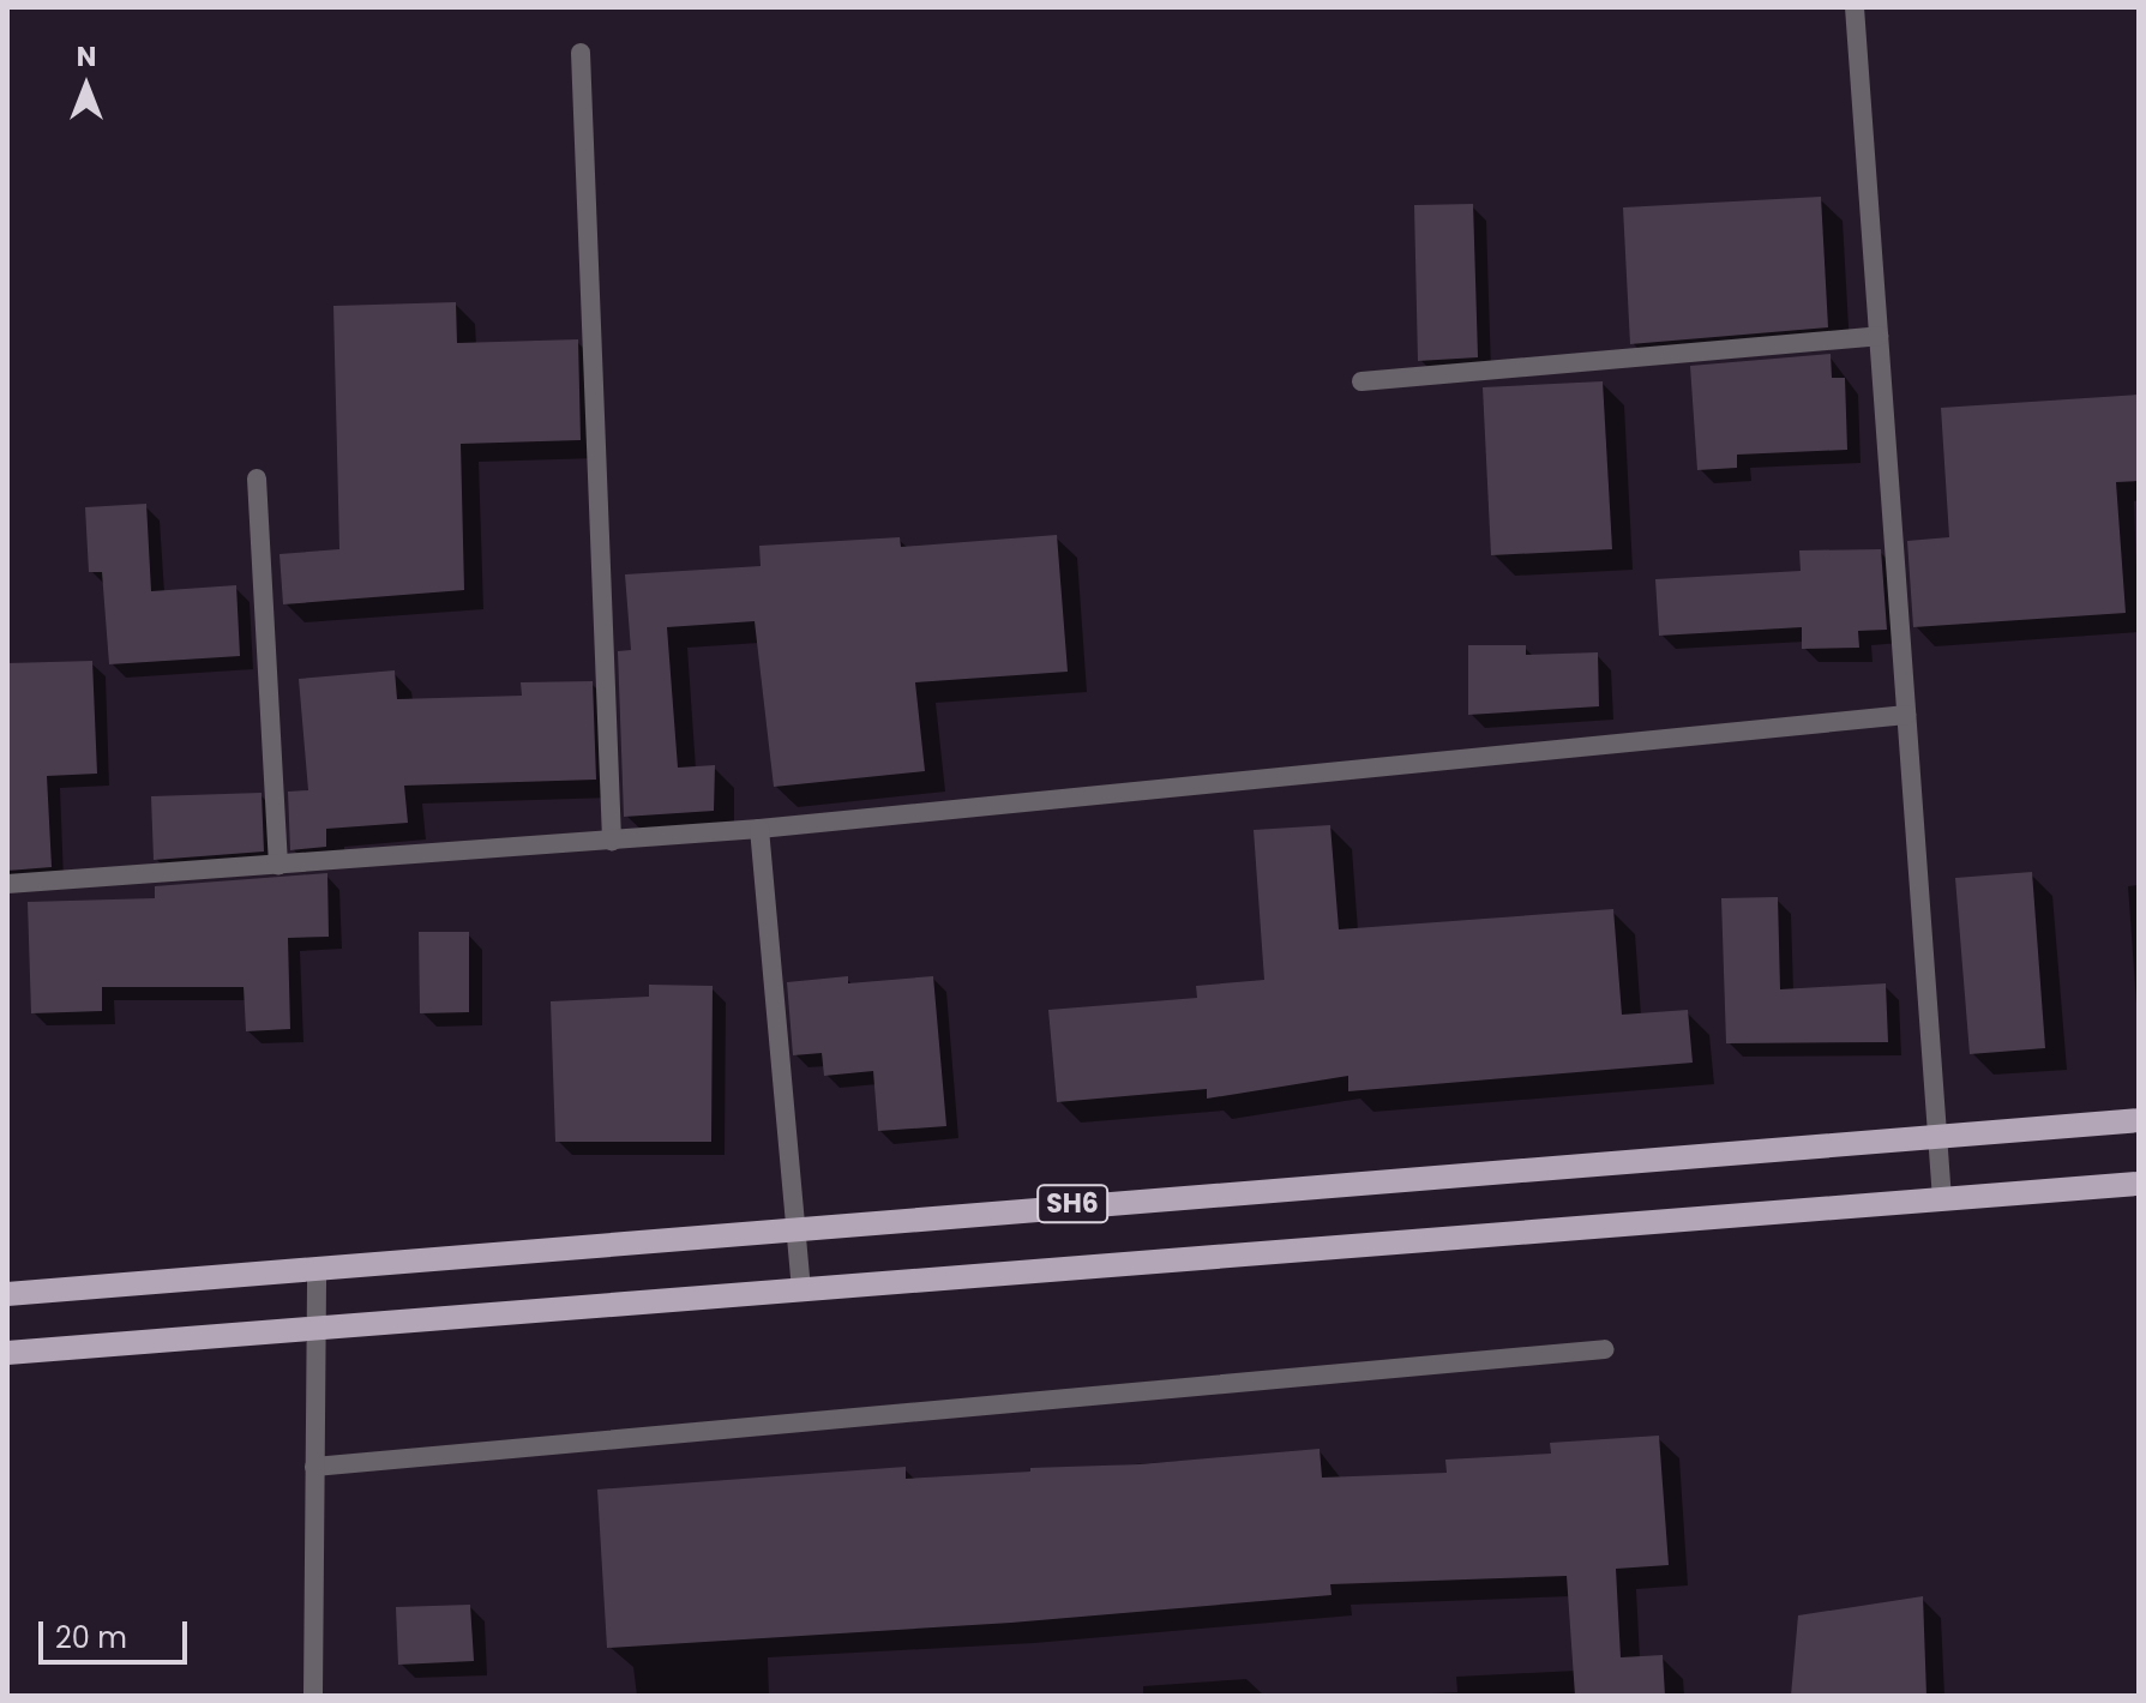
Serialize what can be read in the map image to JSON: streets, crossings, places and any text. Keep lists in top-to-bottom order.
{
  "streets": {
    "main road": ["SH6"]
  },
  "scale_bar": "20 m",
  "north": "top"
}
